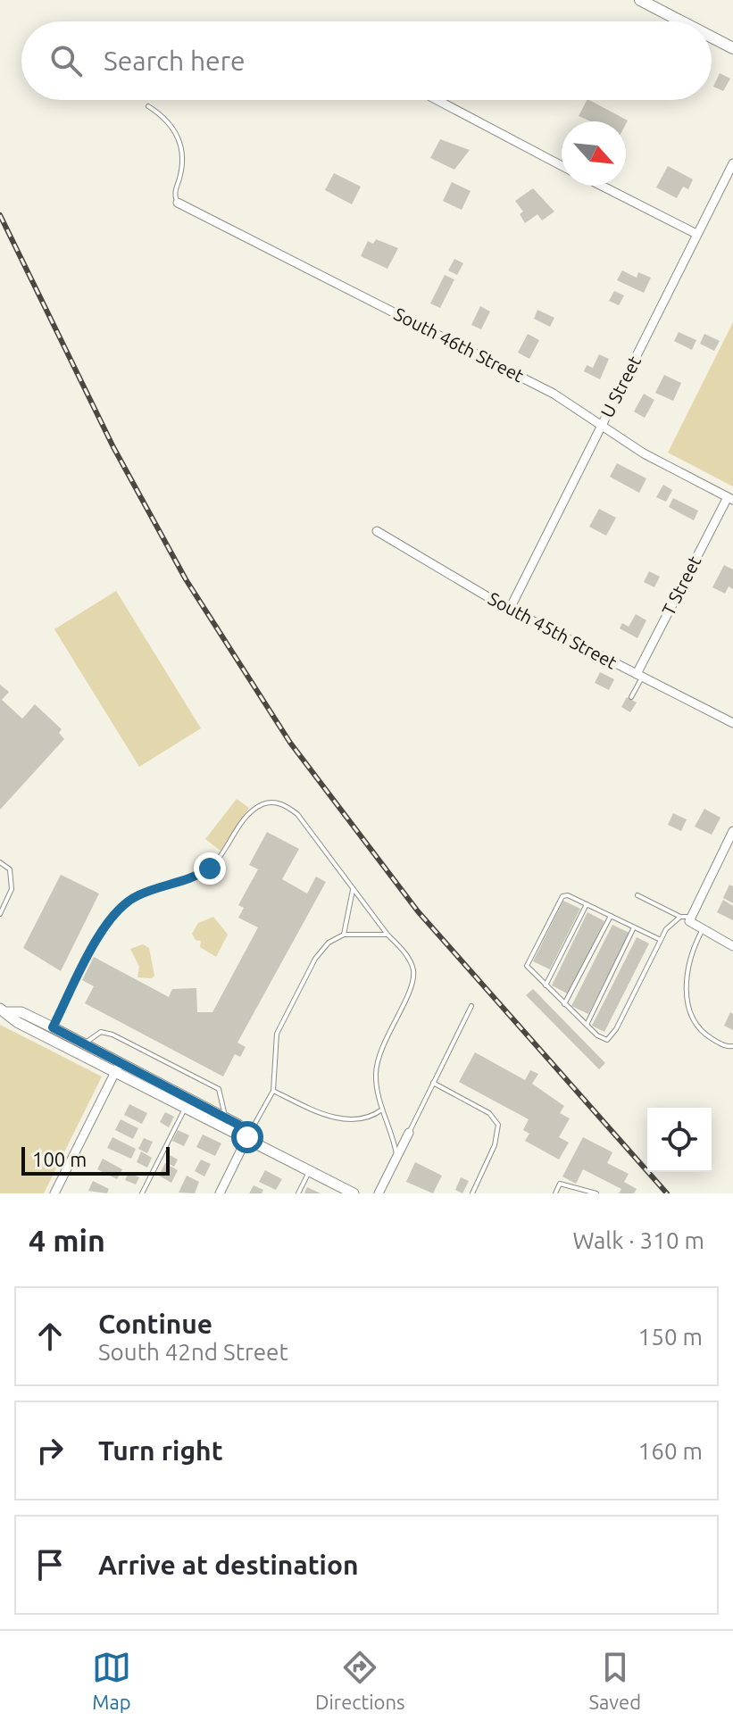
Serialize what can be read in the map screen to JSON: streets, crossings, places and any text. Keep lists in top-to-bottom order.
{
  "streets": {
    "street": [
      "South 46th Street",
      "U Street",
      "T Street",
      "South 45th Street"
    ]
  },
  "crossings": [
    ["South 46th Street", "U Street"],
    ["South 46th Street", "T Street"],
    ["U Street", "South 45th Street"],
    ["T Street", "South 45th Street"]
  ],
  "scale_bar": "100 m",
  "north": "bottom right",
  "page": {
    "search": "Search here",
    "scale": "100 m",
    "heading": ["4 min", "Walk · 310 m"],
    "list": [
      ["Continue", "South 42nd Street", "150 m"],
      ["Turn right", "160 m"],
      "Arrive at destination"
    ],
    "nav": ["Map", "Directions", "Saved"]
  }
}
